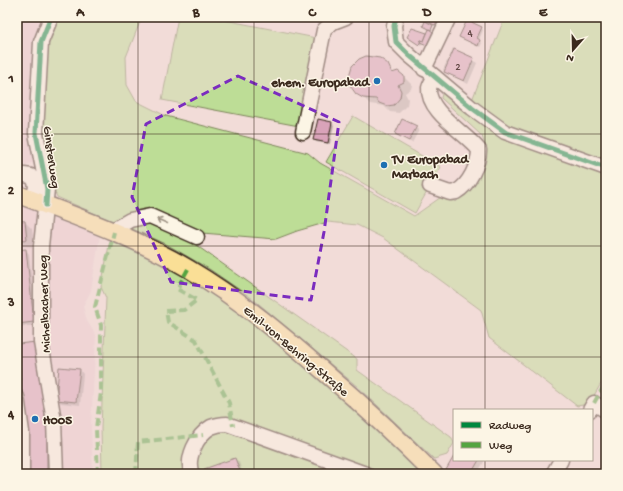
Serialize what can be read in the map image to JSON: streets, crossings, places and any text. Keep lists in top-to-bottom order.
{
  "streets": {
    "main road": ["Emil-von-Behring-Straße"],
    "street": ["Ginsterweg", "Michelbacher Weg"]
  },
  "crossings": [
    ["Ginsterweg", "Michelbacher Weg"],
    ["Ginsterweg", "Emil-von-Behring-Straße"],
    ["Michelbacher Weg", "Emil-von-Behring-Straße"]
  ],
  "places": ["ehem. Europabad", "TV Europabad Marbach", "H005"],
  "house_numbers": ["4", "2"],
  "legend": ["Radweg", "Weg"],
  "north": "bottom",
  "grid": {
    "columns": [
      "A",
      "B",
      "C",
      "D",
      "E"
    ],
    "rows": [
      "1",
      "2",
      "3",
      "4"
    ]
  }
}
